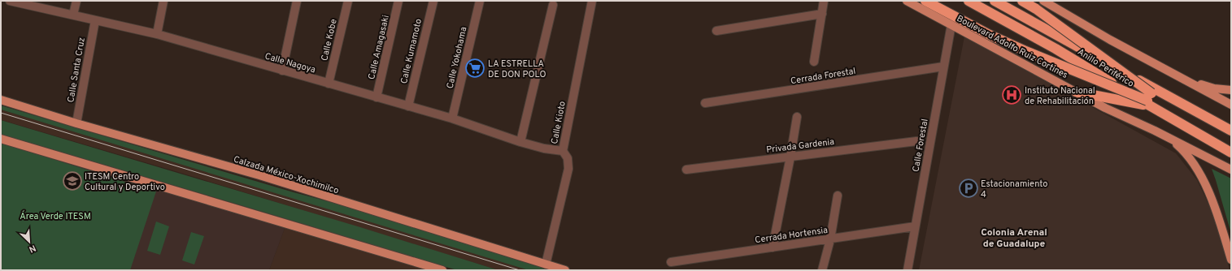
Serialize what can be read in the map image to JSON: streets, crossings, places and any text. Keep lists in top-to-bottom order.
{
  "streets": {
    "highway": ["Anillo Periférico"],
    "main road": ["Boulevard Adolfo Ruiz Cortines", "Calzada México-Xochimilco"],
    "street": [
      "Calle Kobe",
      "Calle Amagasaki",
      "Calle Kumamoto",
      "Calle Yokohama",
      "Calle Nagoya",
      "Calle Santa Cruz",
      "Cerrada Forestal",
      "Calle Kioto",
      "Privada Gardenia",
      "Calle Forestal",
      "Cerrada Hortensia"
    ]
  },
  "crossings": [
    ["Calle Kobe", "Calle Nagoya"],
    ["Boulevard Adolfo Ruiz Cortines", "Calle Forestal"],
    ["Calle Amagasaki", "Calle Nagoya"],
    ["Calle Kumamoto", "Calle Nagoya"],
    ["Calle Yokohama", "Calle Nagoya"],
    ["Calle Nagoya", "Calle Santa Cruz"],
    ["Calle Nagoya", "Calle Kioto"],
    ["Calle Santa Cruz", "Calzada México-Xochimilco"],
    ["Cerrada Forestal", "Calle Forestal"],
    ["Calle Kioto", "Calzada México-Xochimilco"],
    ["Calle Forestal", "Cerrada Hortensia"]
  ],
  "districts": ["Colonia Arenal de Guadalupe"],
  "parks": ["Área Verde ITESM"],
  "places": {
    "supermarket": ["LA ESTRELLA DE DON POLO"],
    "hospital": ["Instituto Nacional de Rehabilitación"],
    "school or university": ["ITESM Centro Cultural y Deportivo"],
    "parking": ["Estacionamiento 4"]
  },
  "north": "bottom right"
}
